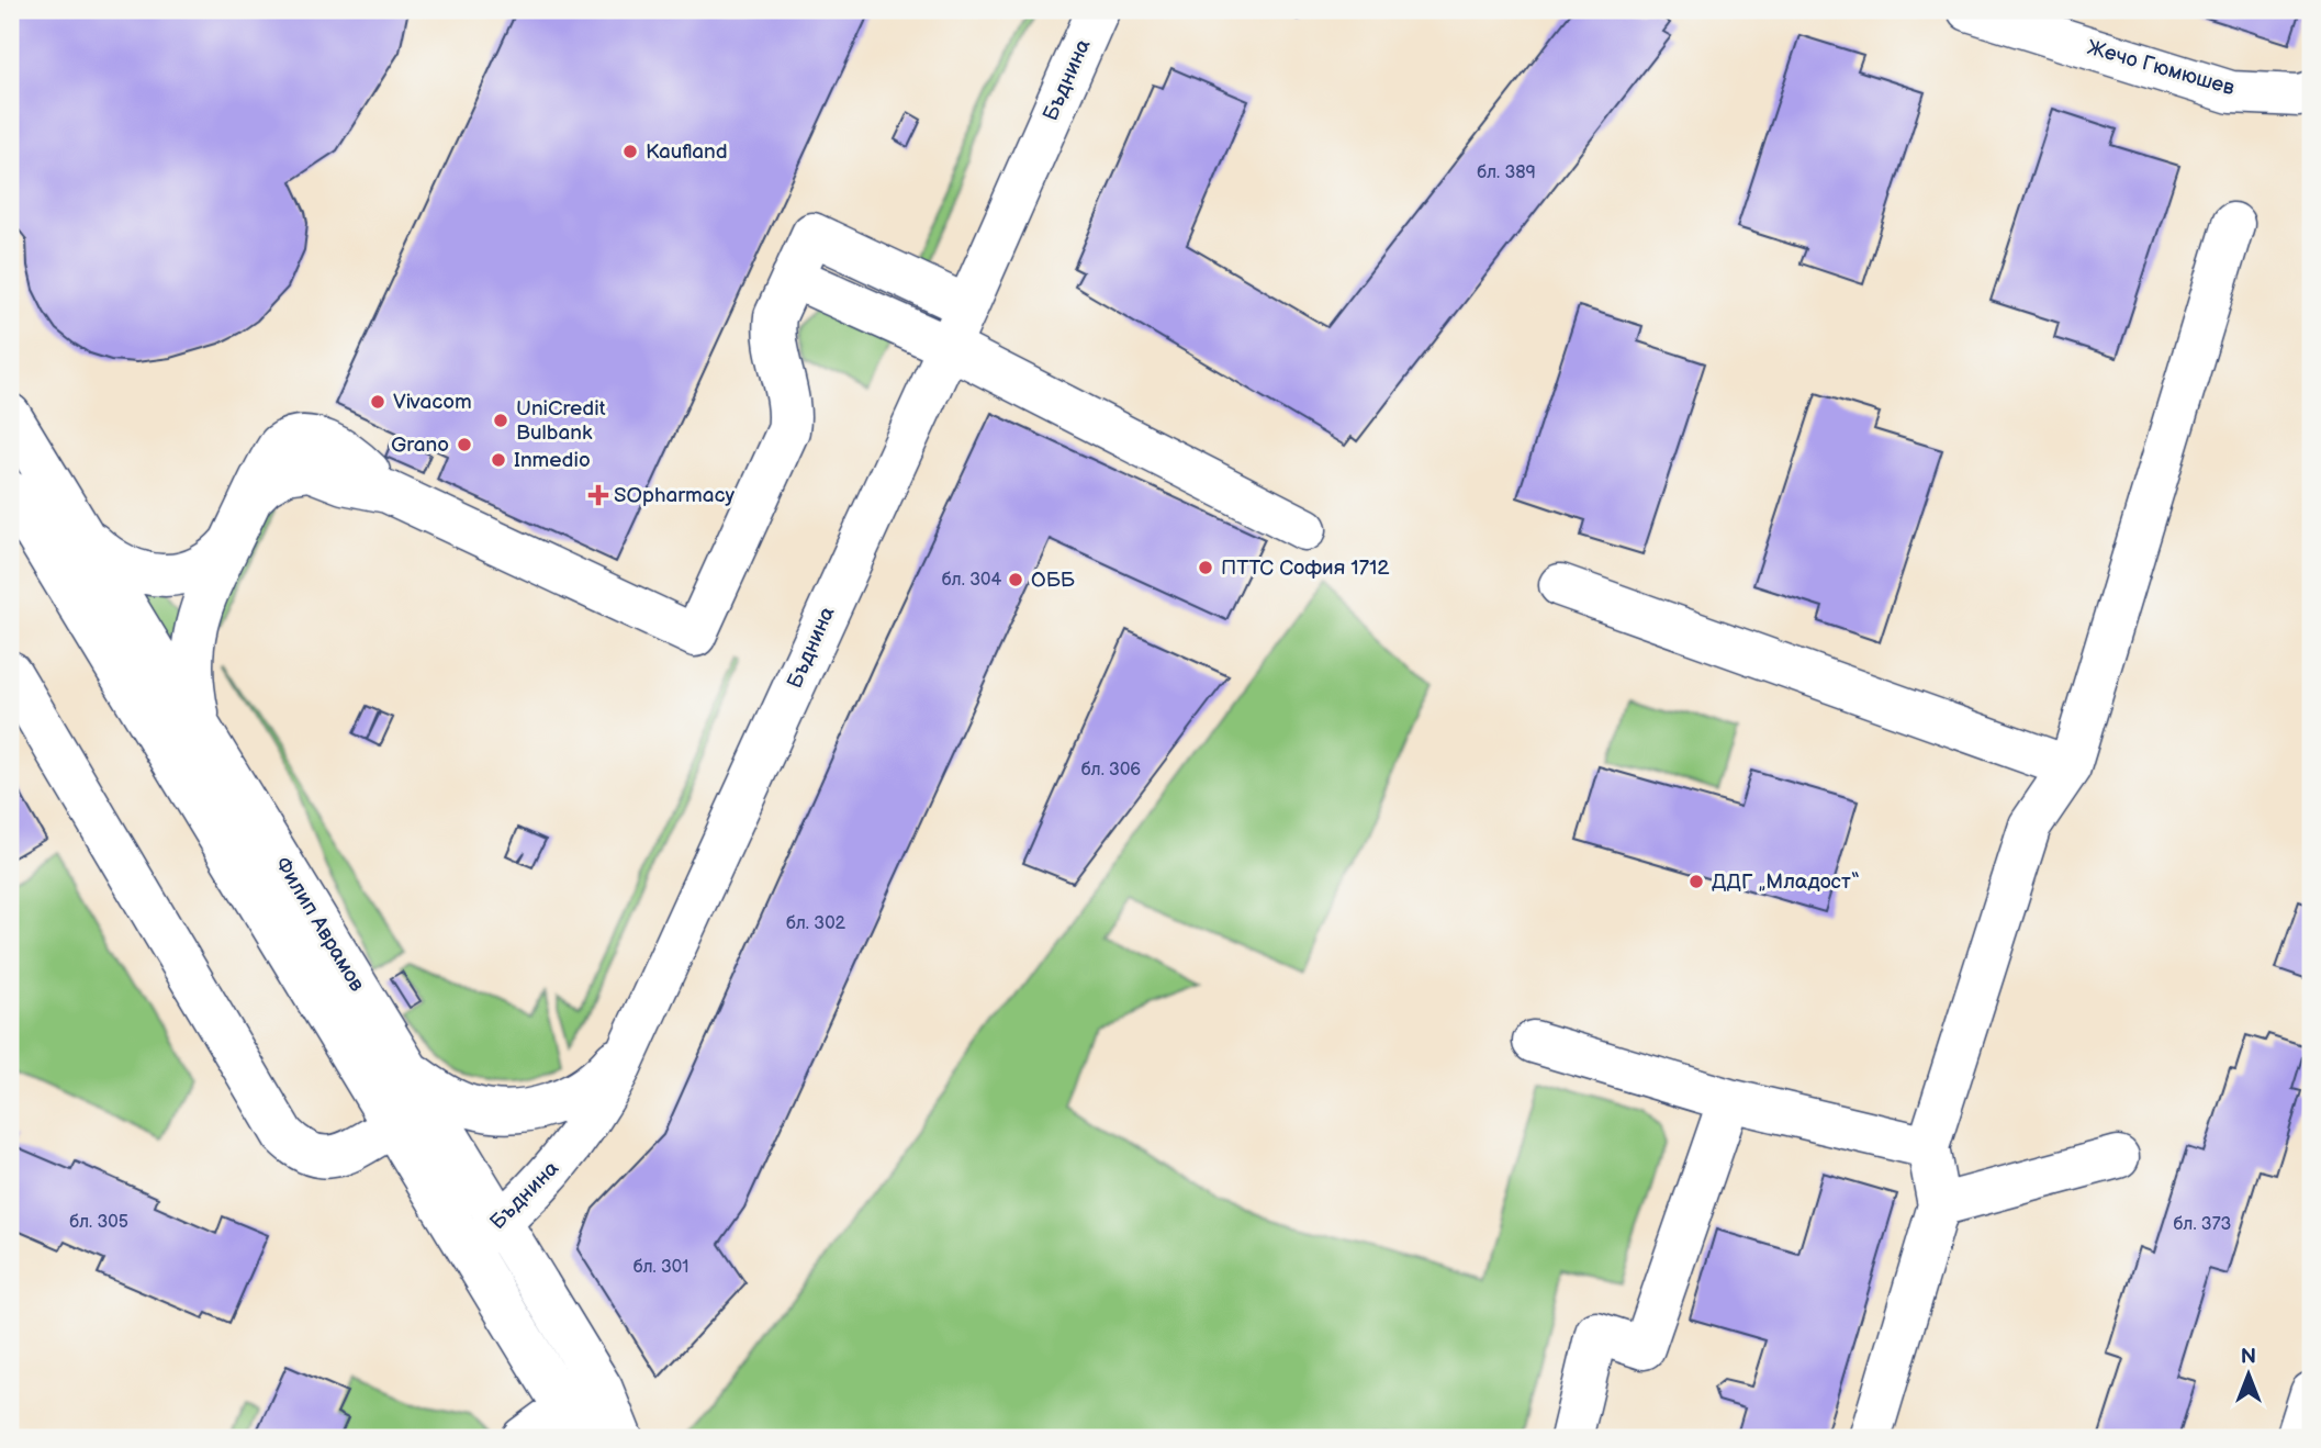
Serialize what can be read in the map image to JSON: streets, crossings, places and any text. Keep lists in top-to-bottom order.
{
  "streets": {
    "street": ["Жечо Гюмюшев", "Бъднина", "Филип Аврамов"]
  },
  "crossings": [
    ["Бъднина", "Филип Аврамов"]
  ],
  "places": {
    "other": [
      "Kaufland",
      "Vivacom",
      "UniCredit Bulbank",
      "Grano",
      "Inmedio",
      "ПТТС София 1712",
      "ОББ",
      "ДДГ „Младост“"
    ],
    "health": ["SOpharmacy"]
  },
  "house_numbers": [
    "бл. 389",
    "бл. 304",
    "бл. 306",
    "бл. 302",
    "бл. 305",
    "бл. 373",
    "бл. 301"
  ],
  "north": "top"
}
